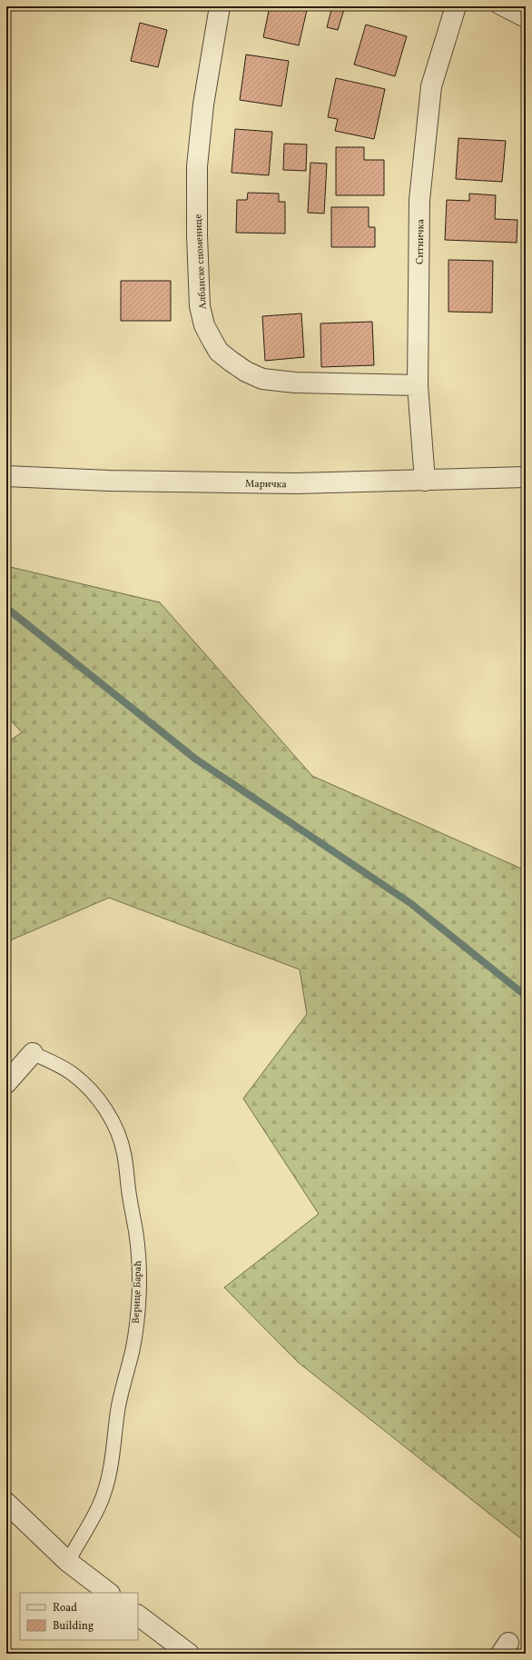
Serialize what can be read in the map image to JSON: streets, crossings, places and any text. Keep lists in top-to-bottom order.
{
  "streets": {
    "street": ["Ситничка", "Албанске споменице", "Маричка"],
    "lane": ["Верице Бараћ"]
  },
  "crossings": [
    ["Ситничка", "Албанске споменице"],
    ["Ситничка", "Маричка"]
  ],
  "legend": ["Road", "Building"]
}
